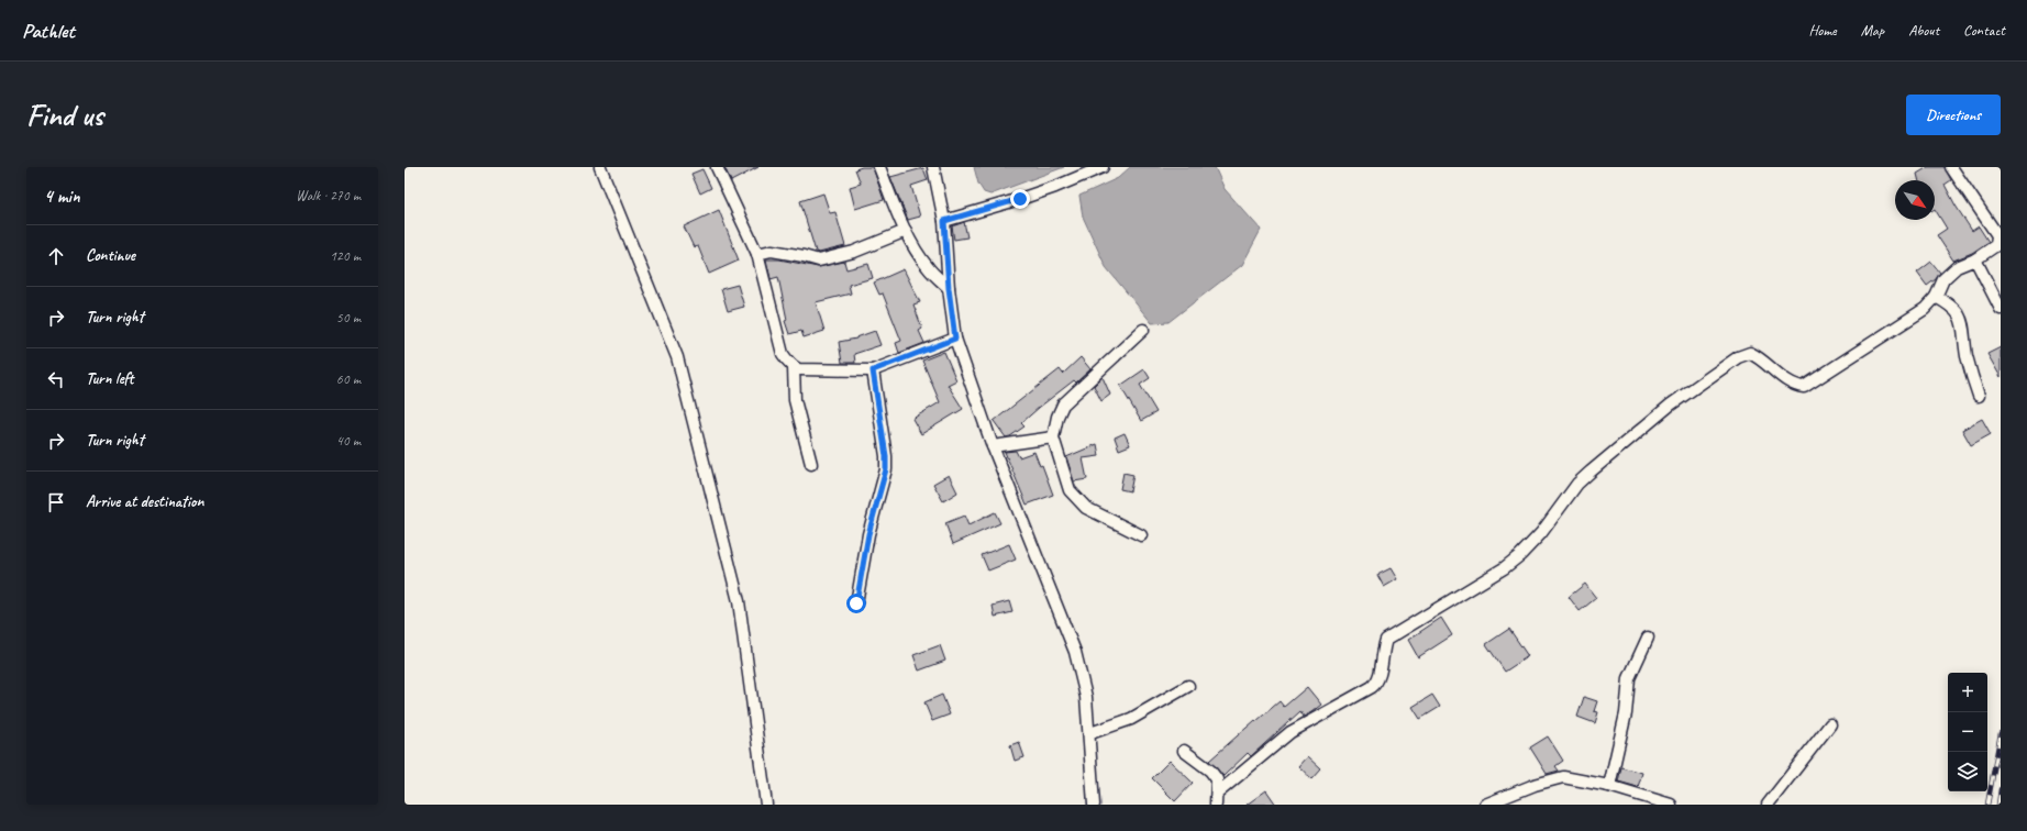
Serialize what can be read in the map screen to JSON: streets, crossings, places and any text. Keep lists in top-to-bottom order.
{
  "north": "bottom right",
  "page": {
    "header": "Pathlet",
    "nav": [
      "Home",
      "Map",
      "About",
      "Contact"
    ],
    "buttons": "Directions",
    "title": "Find us",
    "heading": ["4 min", "Walk · 270 m"],
    "list": [
      ["Continue", "120 m"],
      ["Turn right", "50 m"],
      ["Turn left", "60 m"],
      ["Turn right", "40 m"],
      "Arrive at destination"
    ],
    "map_buttons": ["+", "−"]
  }
}
